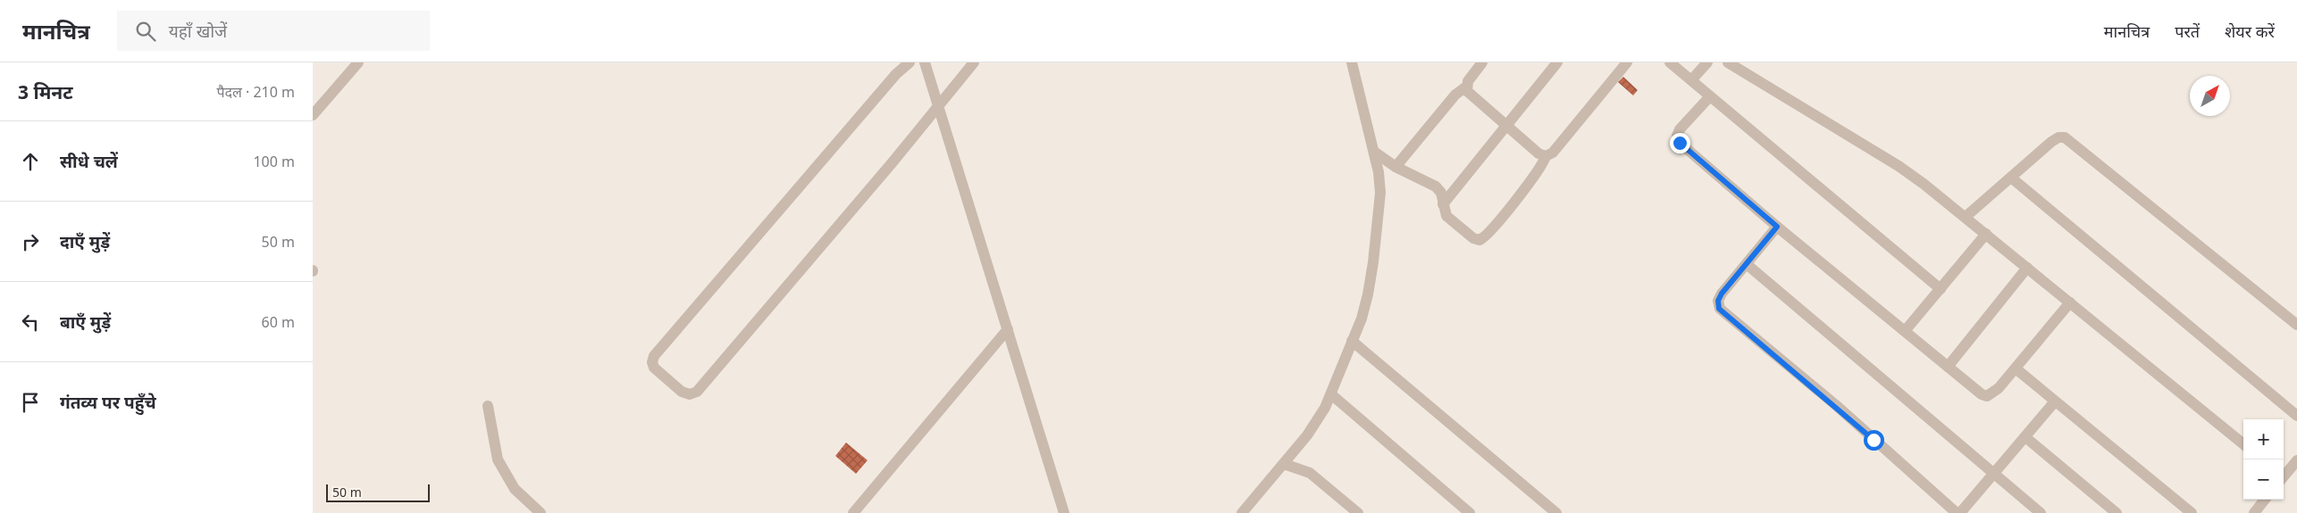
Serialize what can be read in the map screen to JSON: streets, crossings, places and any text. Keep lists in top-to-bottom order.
{
  "scale_bar": "50 m",
  "north": "top right",
  "page": {
    "header": "मानचित्र",
    "search": "यहाँ खोजें",
    "nav": ["मानचित्र", "परतें", "शेयर करें"],
    "heading": ["3 मिनट", "पैदल · 210 m"],
    "list": [
      ["सीधे चलें", "100 m"],
      ["दाएँ मुड़ें", "50 m"],
      ["बाएँ मुड़ें", "60 m"],
      "गंतव्य पर पहुँचे"
    ],
    "map_buttons": ["+", "−"],
    "scale": "50 m"
  }
}
